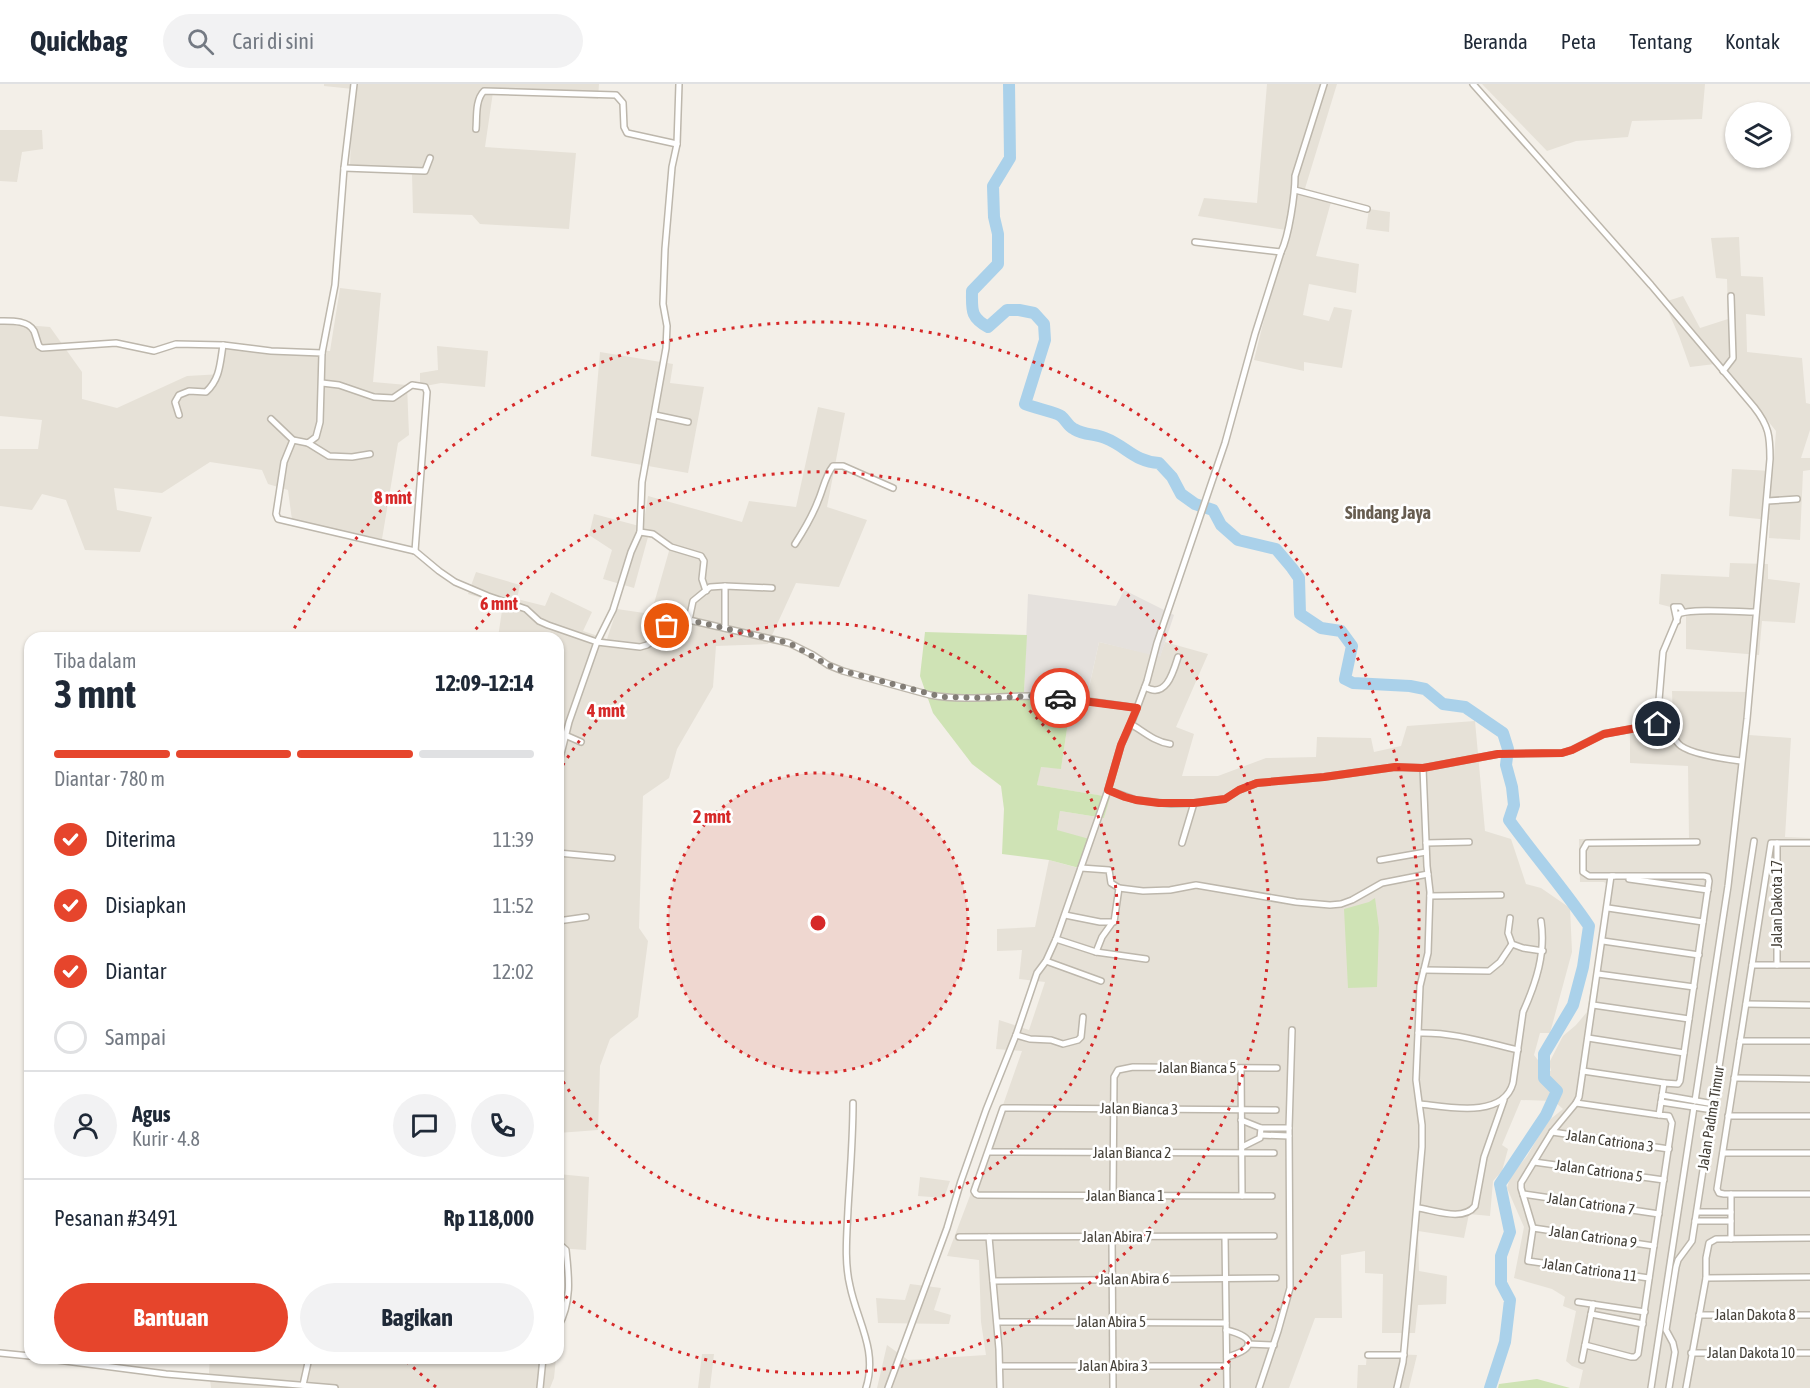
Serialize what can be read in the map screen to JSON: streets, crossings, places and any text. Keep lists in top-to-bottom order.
{
  "streets": {
    "street": [
      "Jalan Dakota 17",
      "Jalan Bianca 5",
      "Jalan Bianca 3",
      "Jalan Padma Timur",
      "Jalan Catriona 3",
      "Jalan Bianca 2",
      "Jalan Catriona 5",
      "Jalan Bianca 1",
      "Jalan Catriona 7",
      "Jalan Abira 7",
      "Jalan Catriona 9",
      "Jalan Catriona 11",
      "Jalan Abira 6",
      "Jalan Dakota 8",
      "Jalan Abira 5",
      "Jalan Dakota 10",
      "Jalan Abira 3"
    ]
  },
  "crossings": [
    ["Jalan Bianca 5", "Jalan Bianca 3"],
    ["Jalan Bianca 3", "Jalan Bianca 2"],
    ["Jalan Bianca 3", "Jalan Bianca 1"],
    ["Jalan Bianca 2", "Jalan Bianca 1"],
    ["Jalan Catriona 9", "Jalan Catriona 11"]
  ],
  "districts": ["Sindang Jaya"],
  "page": {
    "header": "Quickbag",
    "search": "Cari di sini",
    "nav": [
      "Beranda",
      "Peta",
      "Tentang",
      "Kontak"
    ],
    "heading": ["3 mnt", "Tiba dalam", "12:09–12:14"],
    "panel": [
      "Agus",
      "Kurir · 4.8",
      "Pesanan #3491",
      "Rp 118,000"
    ],
    "bar": "Diantar · 780 m",
    "list": [
      ["Diterima", "11:39"],
      ["Disiapkan", "11:52"],
      ["Diantar", "12:02"],
      "Sampai"
    ],
    "buttons": ["Bantuan", "Bagikan"]
  },
  "rings": [
    "8 mnt",
    "6 mnt",
    "4 mnt",
    "2 mnt"
  ]
}
